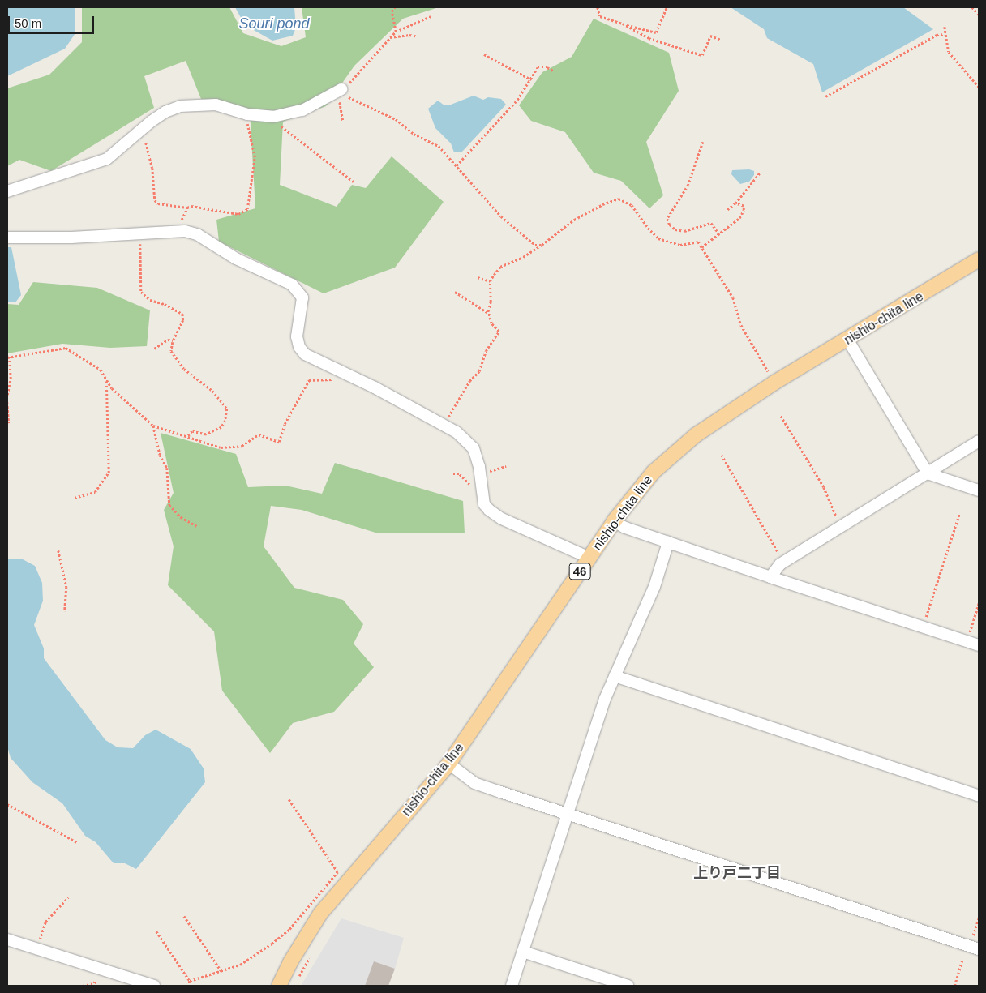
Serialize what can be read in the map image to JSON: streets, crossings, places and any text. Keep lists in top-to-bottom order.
{
  "streets": {
    "main road": ["nishio-chita line", "46"]
  },
  "districts": ["上り戸二丁目"],
  "water": ["Souri pond"],
  "scale_bar": "50 m"
}
